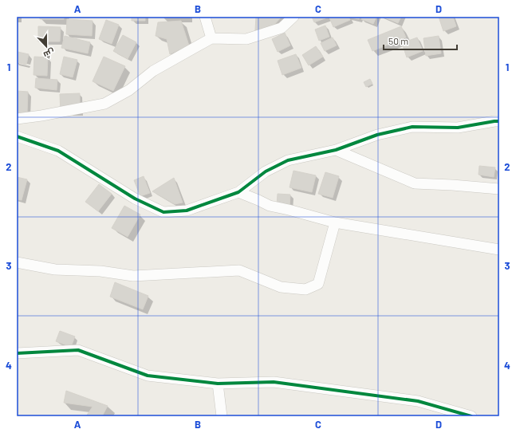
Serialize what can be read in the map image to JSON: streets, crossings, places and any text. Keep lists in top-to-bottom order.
{
  "scale_bar": "50 m",
  "north": "bottom",
  "grid": {
    "columns": [
      "A",
      "B",
      "C",
      "D"
    ],
    "rows": [
      "1",
      "2",
      "3",
      "4"
    ]
  }
}
